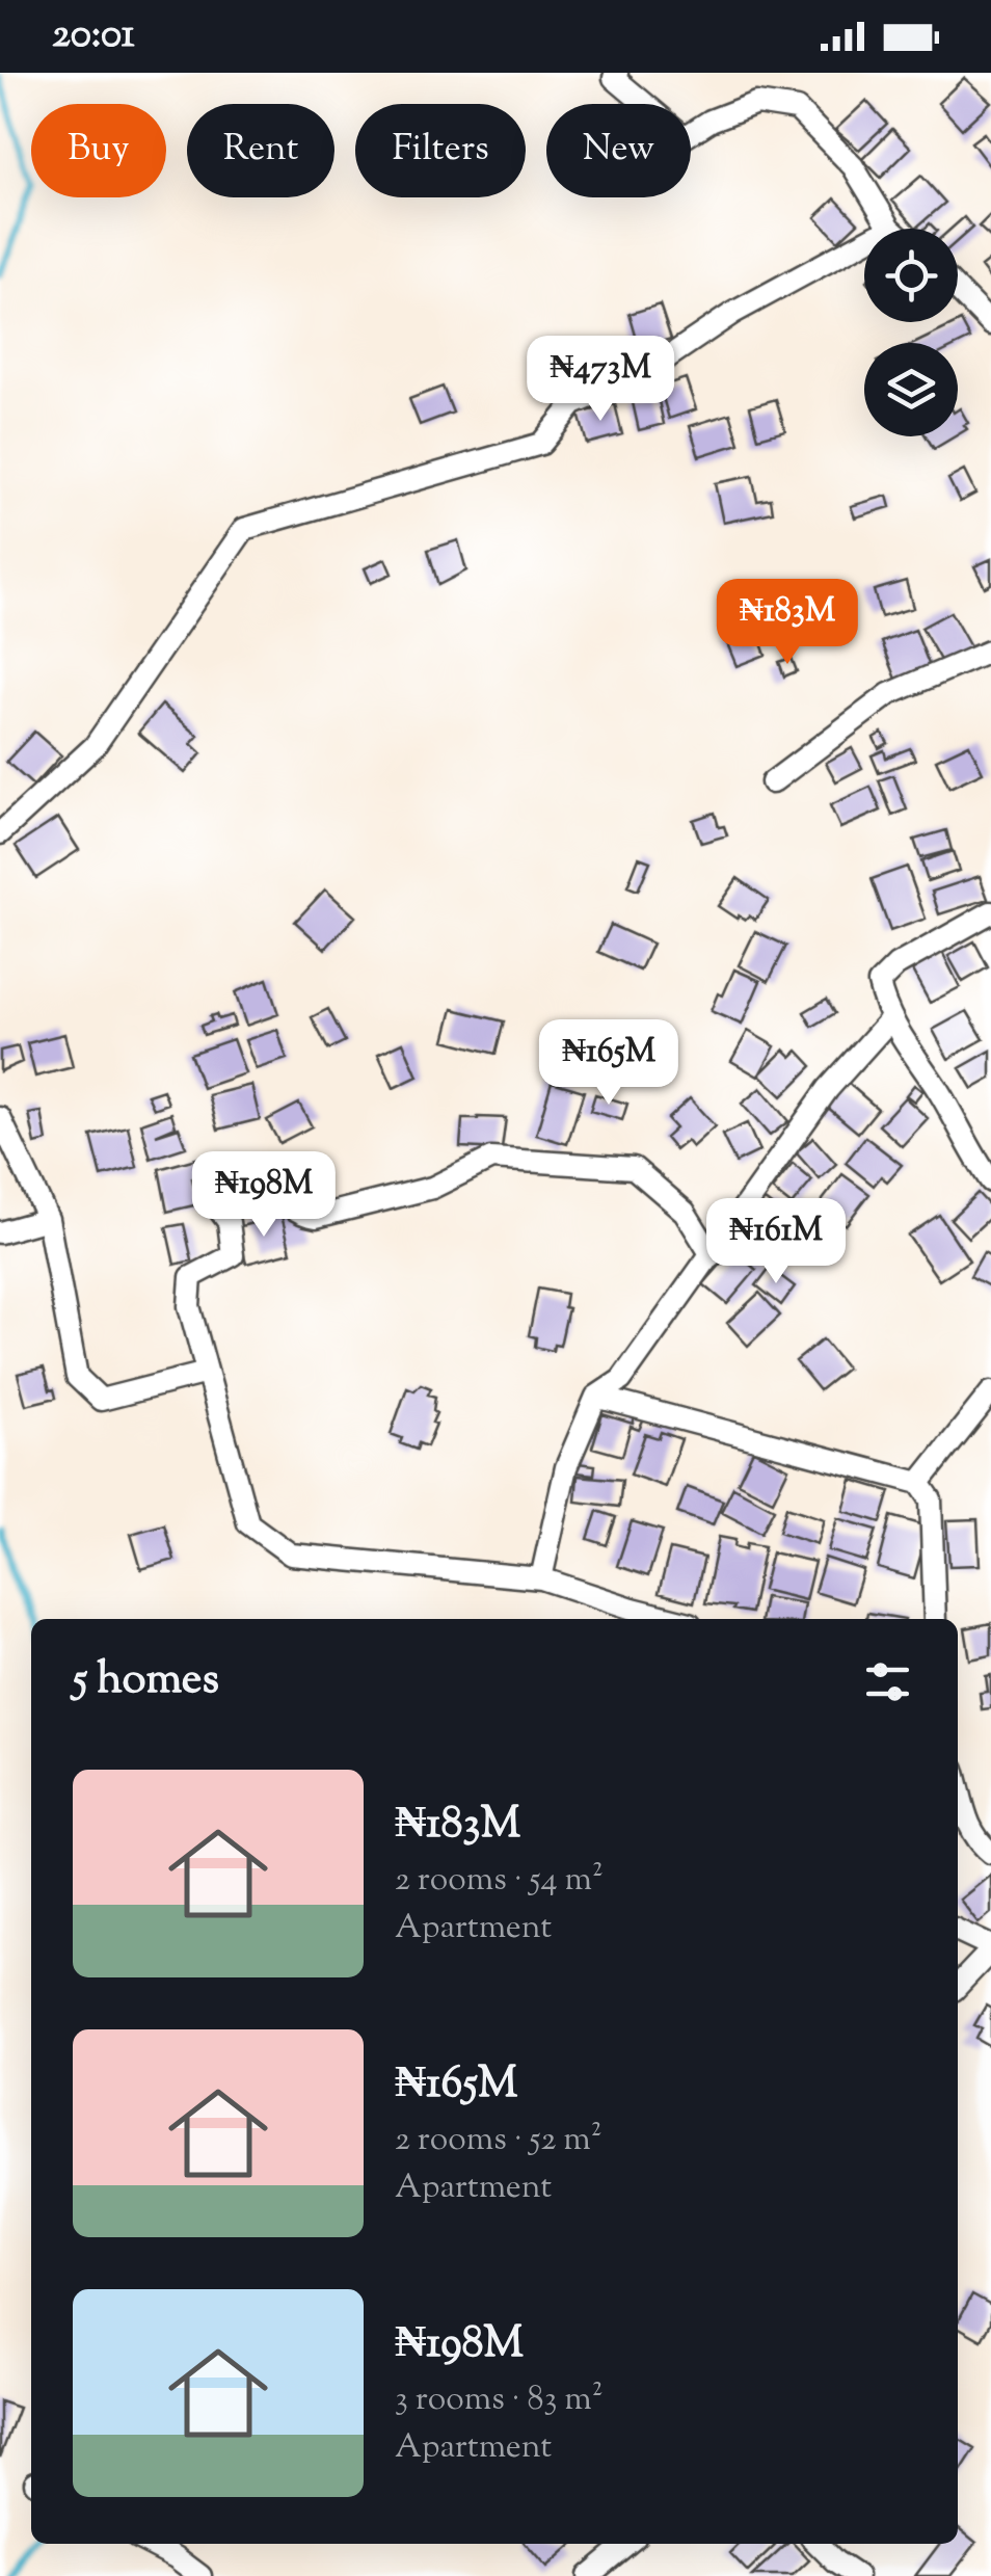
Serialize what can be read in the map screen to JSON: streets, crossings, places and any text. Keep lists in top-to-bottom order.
{
  "page": {
    "status": "20:01",
    "chip": [
      "Buy",
      "Rent",
      "Filters",
      "New"
    ],
    "price": [
      "₦473M",
      "₦183M",
      "₦165M",
      "₦198M",
      "₦161M"
    ],
    "heading": "5 homes",
    "list": [
      {
        "name": "₦183M",
        "note": "2 rooms · 54 m² · Apartment"
      },
      {
        "name": "₦165M",
        "note": "2 rooms · 52 m² · Apartment"
      },
      {
        "name": "₦198M",
        "note": "3 rooms · 83 m² · Apartment"
      }
    ]
  }
}
